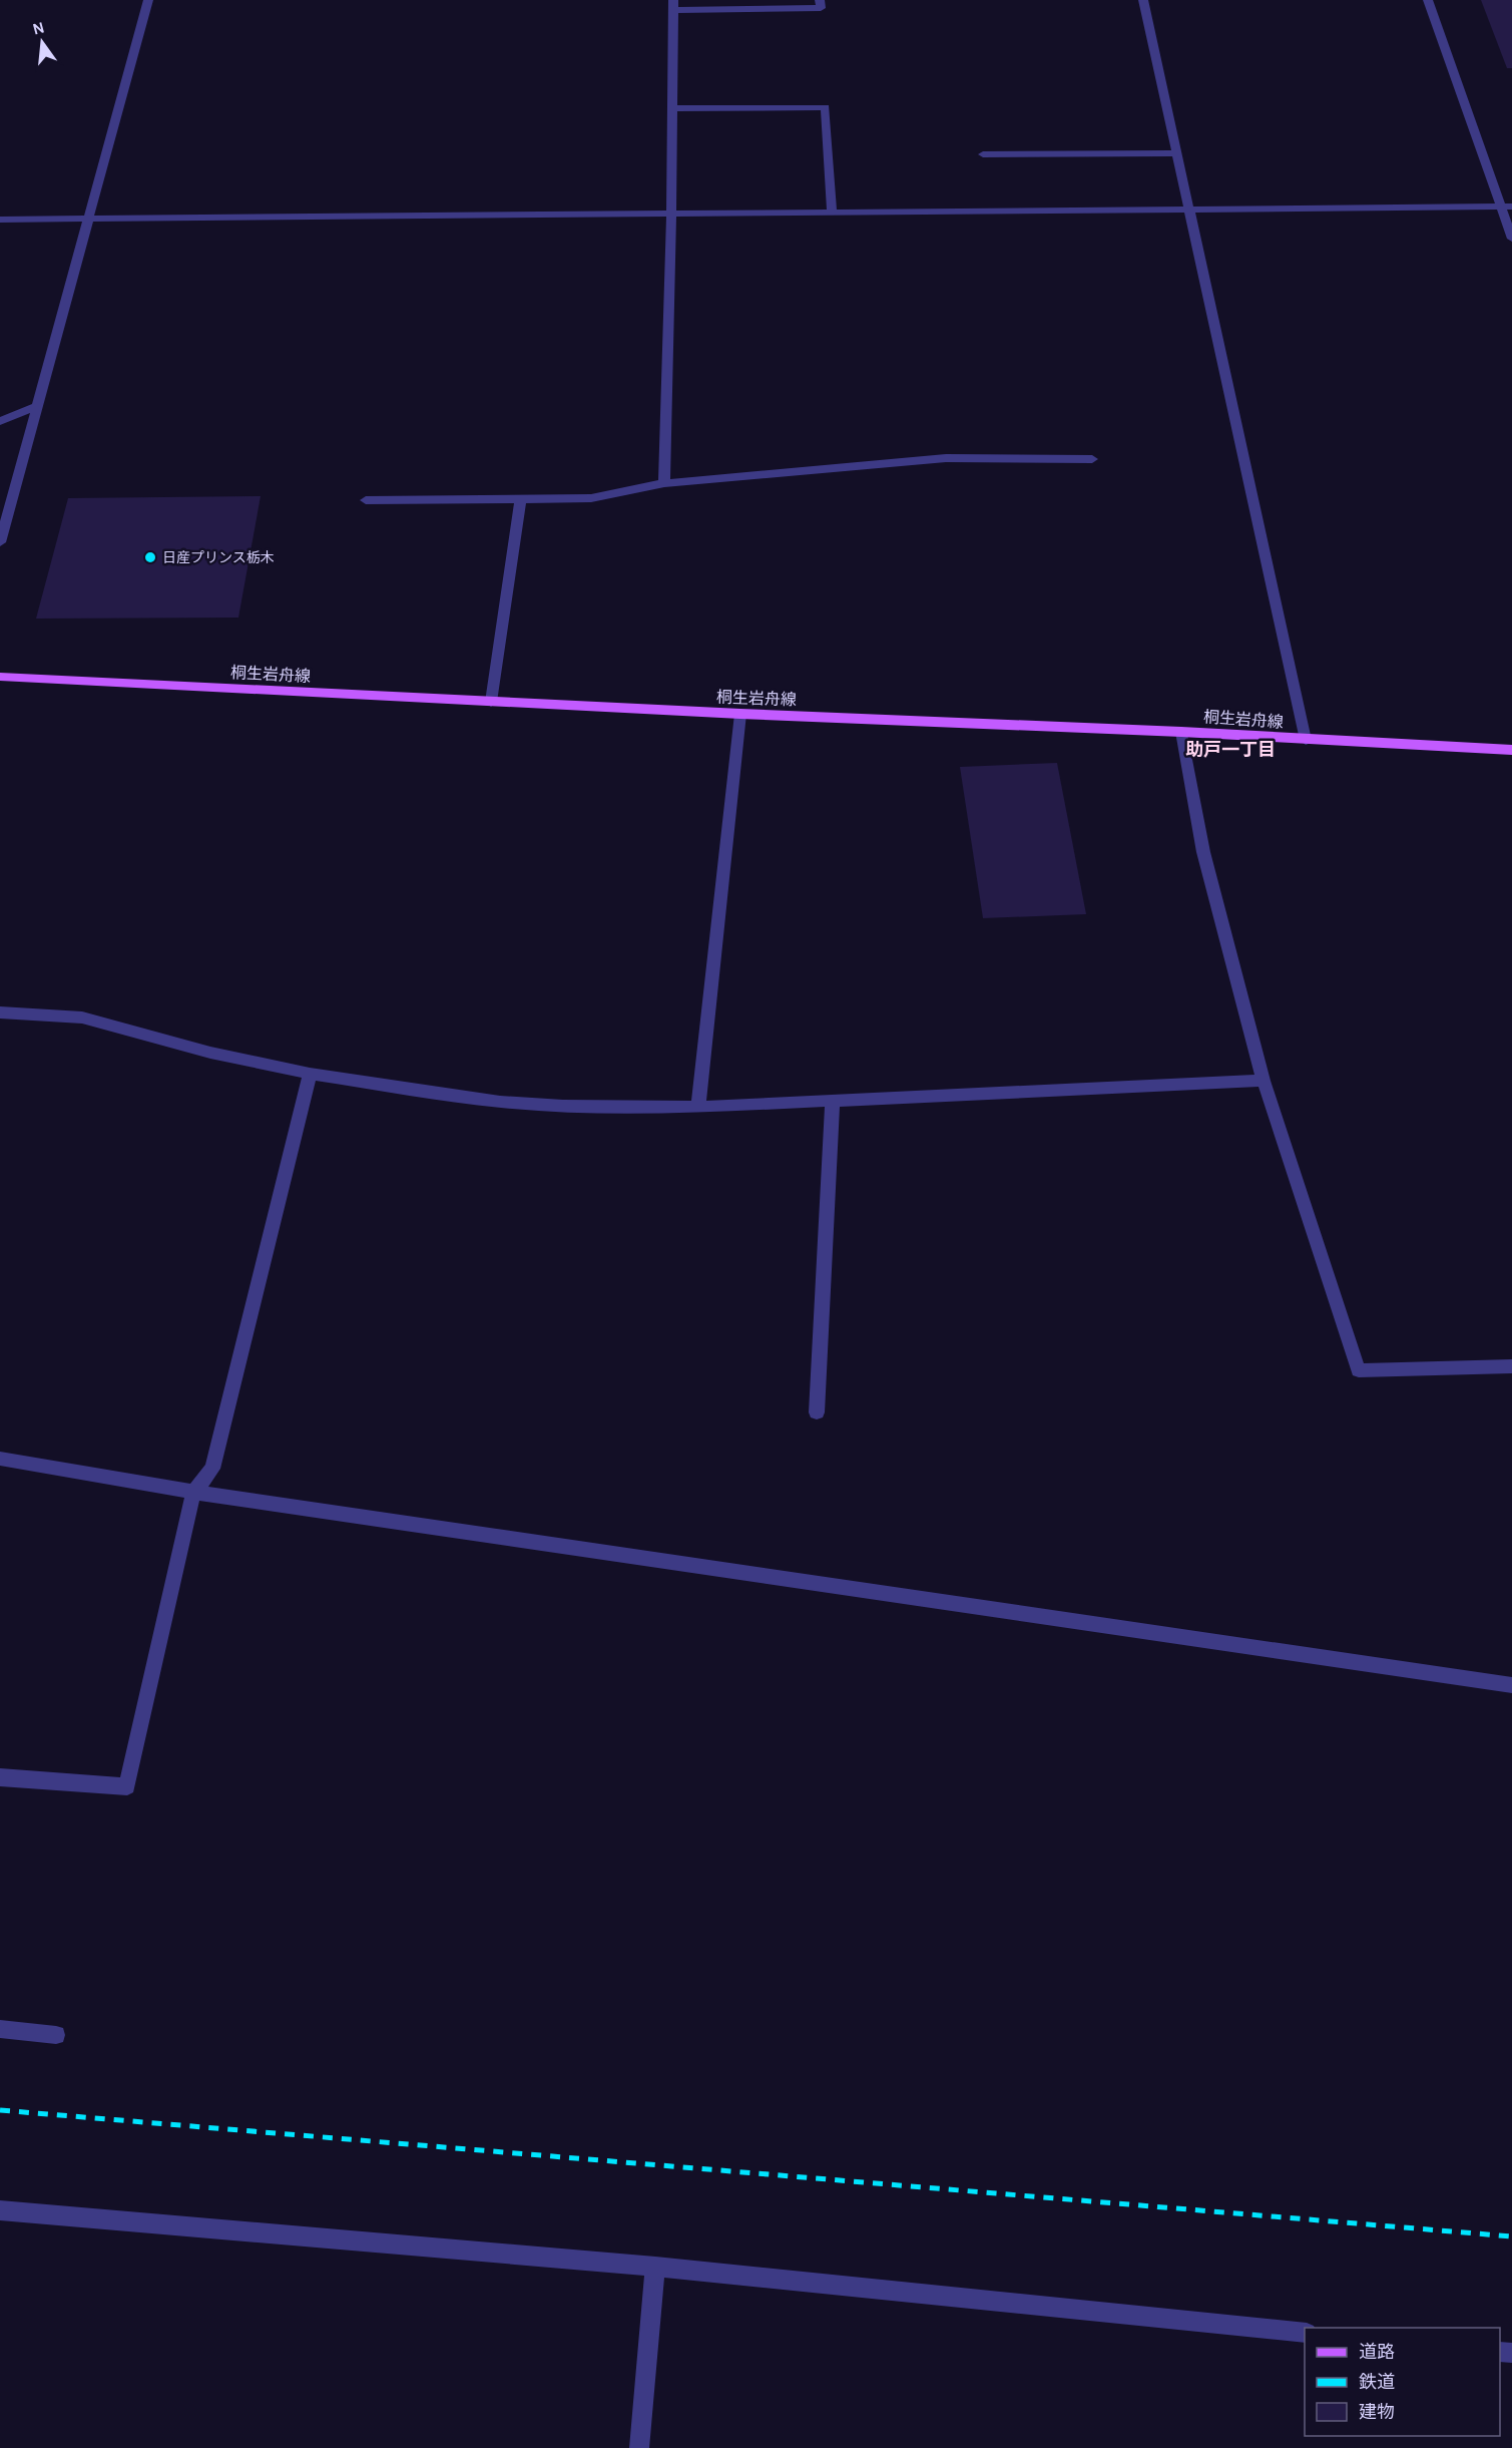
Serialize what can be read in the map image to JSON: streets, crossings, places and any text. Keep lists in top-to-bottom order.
{
  "streets": {
    "main road": ["桐生岩舟線"]
  },
  "districts": ["助戸一丁目"],
  "places": ["日産プリンス栃木"],
  "legend": ["道路", "鉄道", "建物"],
  "north": "top"
}
